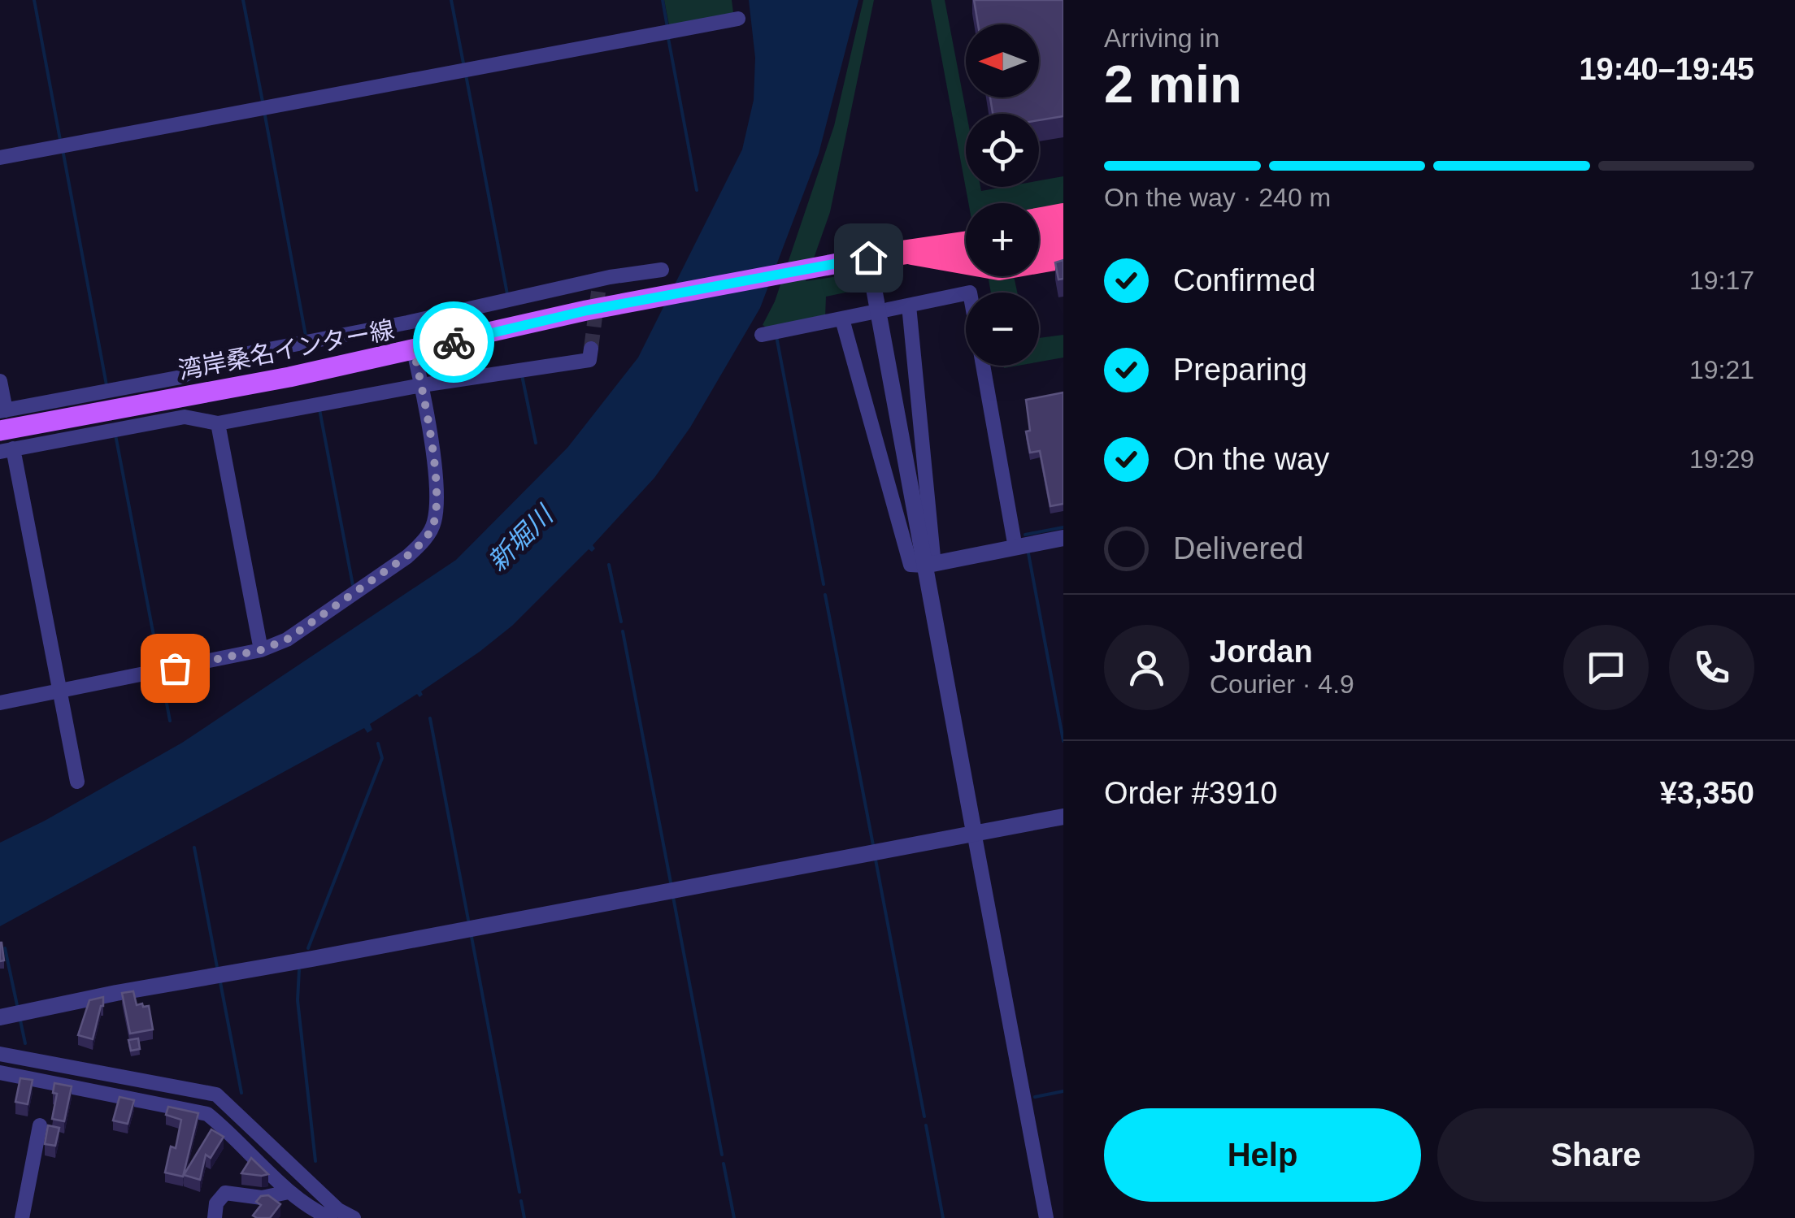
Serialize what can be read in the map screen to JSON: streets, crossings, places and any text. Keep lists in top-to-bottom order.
{
  "streets": {
    "main road": ["湾岸桑名インター線"]
  },
  "water": ["新堀川"],
  "north": "left",
  "page": {
    "heading": ["2 min", "Arriving in", "19:40–19:45"],
    "panel": [
      "Jordan",
      "Courier · 4.9",
      "Order #3910",
      "¥3,350"
    ],
    "map_buttons": ["+", "−"],
    "bar": "On the way · 240 m",
    "list": [
      ["Confirmed", "19:17"],
      ["Preparing", "19:21"],
      ["On the way", "19:29"],
      "Delivered"
    ],
    "buttons": ["Help", "Share"]
  }
}
